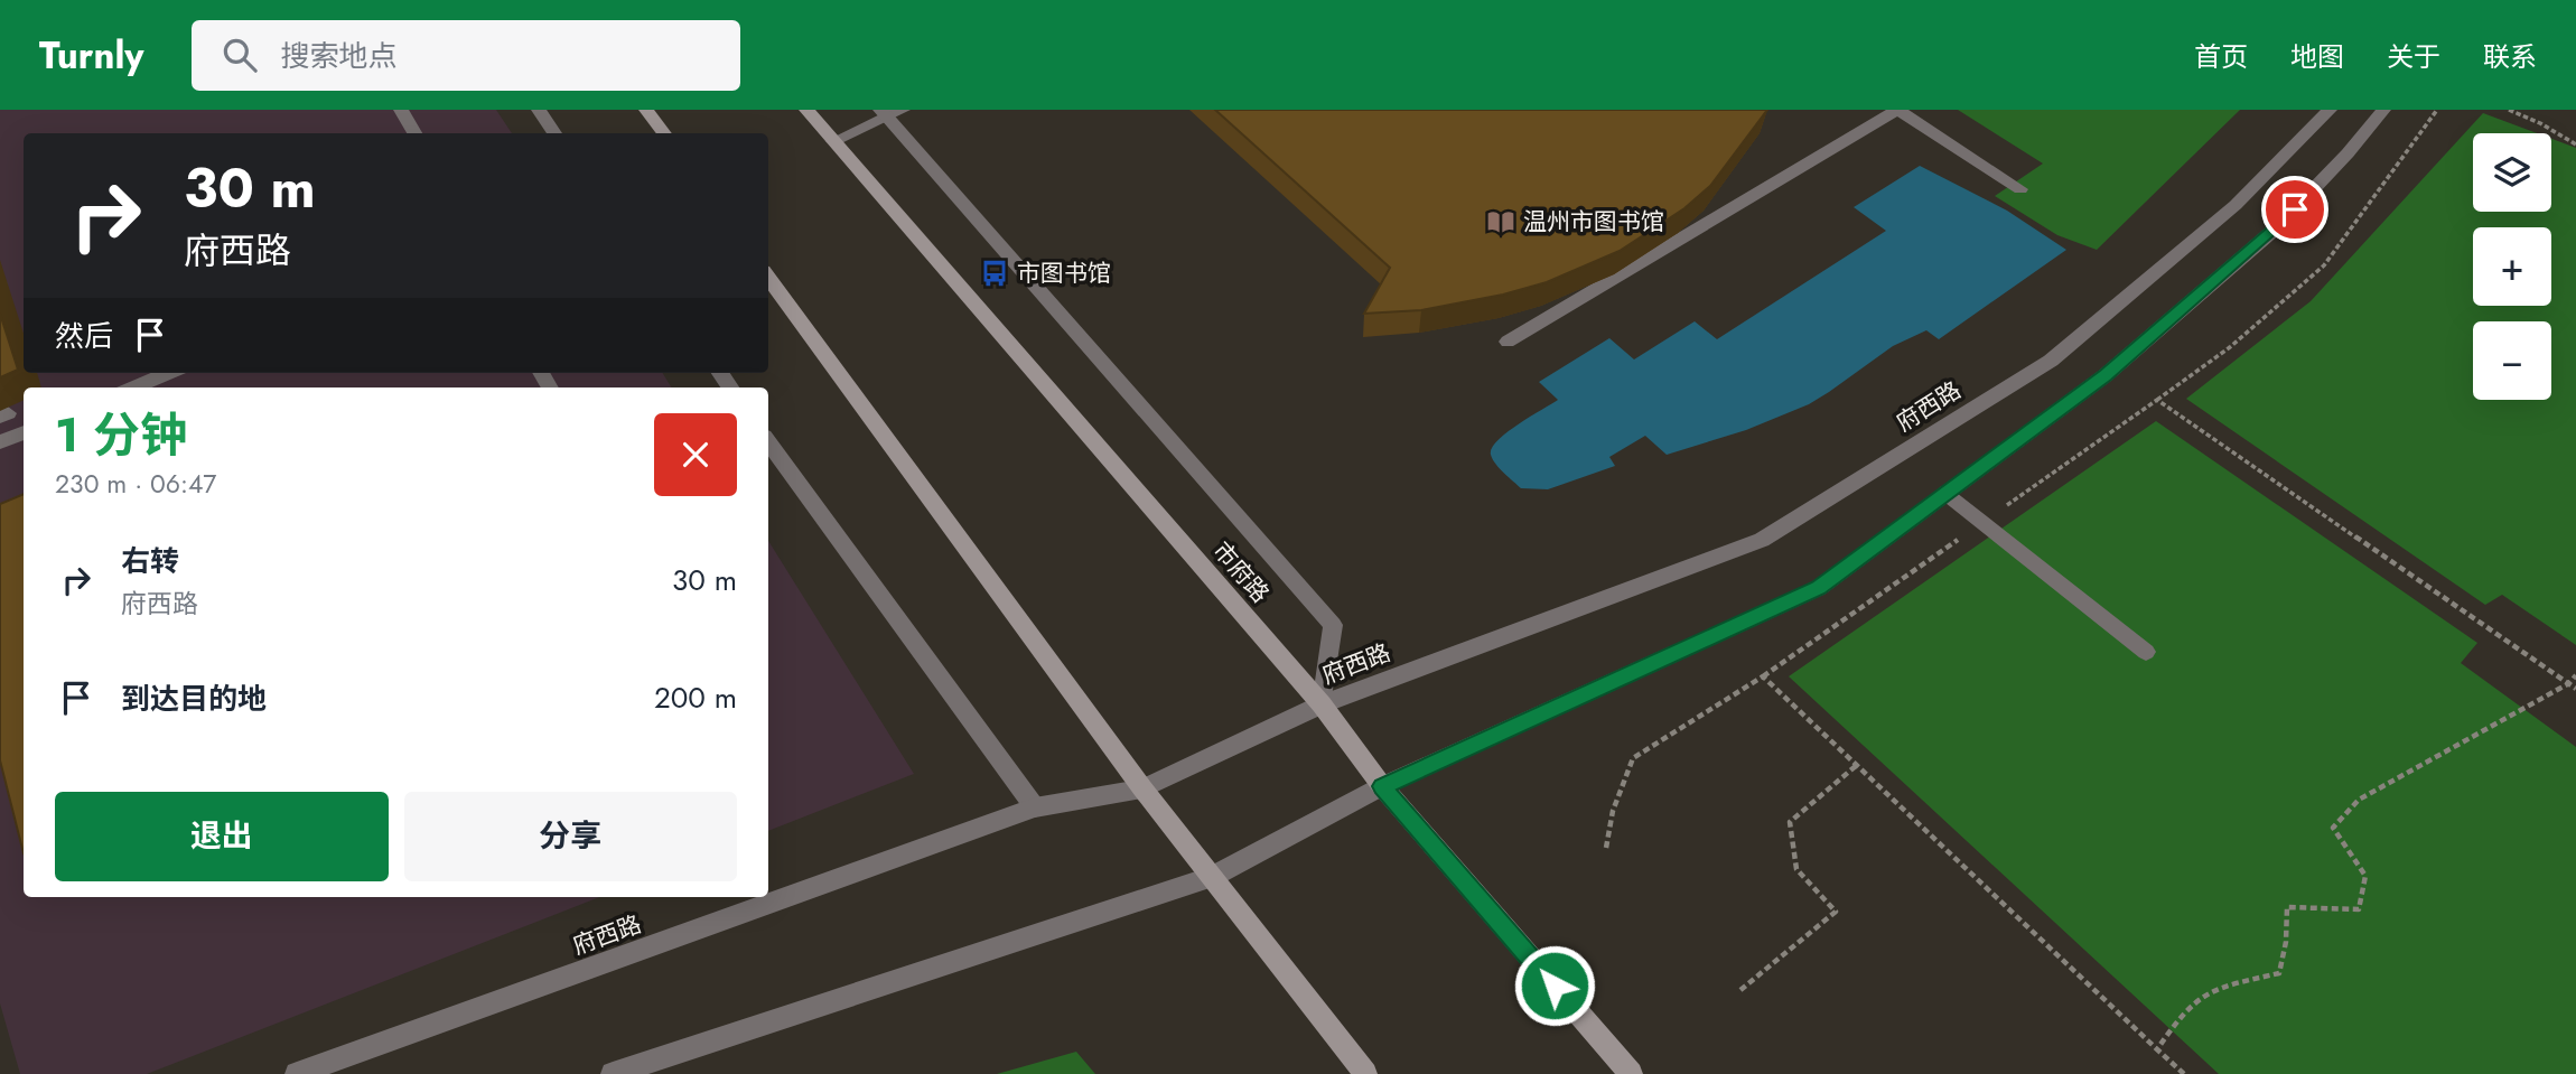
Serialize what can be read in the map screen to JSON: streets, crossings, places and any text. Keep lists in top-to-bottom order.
{
  "streets": {
    "main road": ["市府路"],
    "street": ["府西路"]
  },
  "crossings": [
    ["府西路", "市府路"]
  ],
  "places": {
    "library": ["温州市图书馆"],
    "bus stop": ["市图书馆"]
  },
  "page": {
    "header": "Turnly",
    "search": "搜索地点",
    "nav": [
      "首页",
      "地图",
      "关于",
      "联系"
    ],
    "map_buttons": ["+", "−"],
    "turn": ["30 m", "府西路"],
    "then": "然后",
    "heading": ["1 分钟", "230 m · 06:47"],
    "list": [
      {
        "name": "右转",
        "note": "府西路",
        "value": "30 m"
      },
      {
        "name": "到达目的地",
        "value": "200 m"
      }
    ],
    "buttons": ["退出", "分享"]
  }
}
